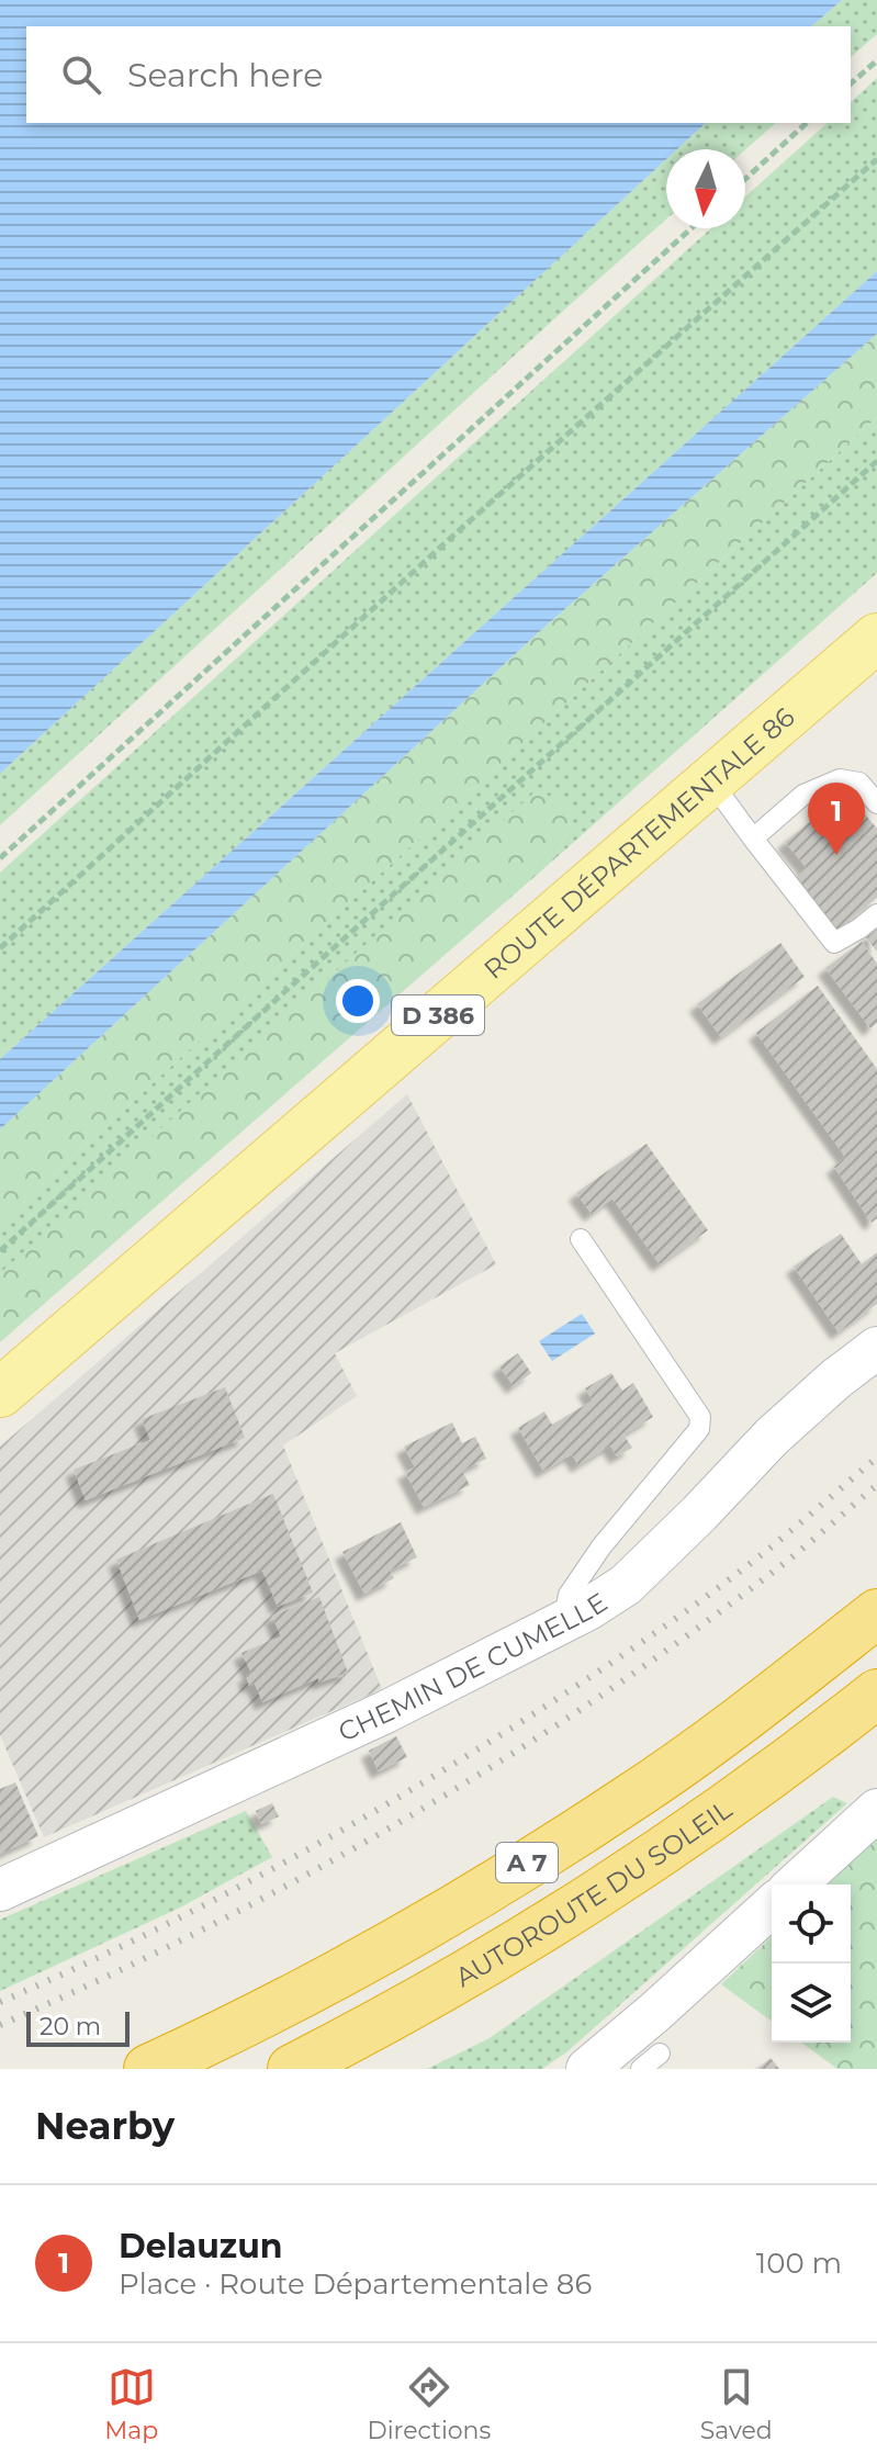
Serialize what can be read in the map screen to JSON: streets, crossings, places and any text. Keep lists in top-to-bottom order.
{
  "streets": {
    "highway": ["A 7", "AUTOROUTE DU SOLEIL"],
    "main road": ["ROUTE DÉPARTEMENTALE 86", "D 386"],
    "street": ["CHEMIN DE CUMELLE"]
  },
  "scale_bar": "20 m",
  "north": "bottom",
  "page": {
    "search": "Search here",
    "pins": "1",
    "scale": "20 m",
    "heading": "Nearby",
    "list": [
      {
        "mark": "1",
        "name": "Delauzun",
        "note": "Place · Route Départementale 86",
        "value": "100 m"
      }
    ],
    "nav": ["Map", "Directions", "Saved"]
  }
}
